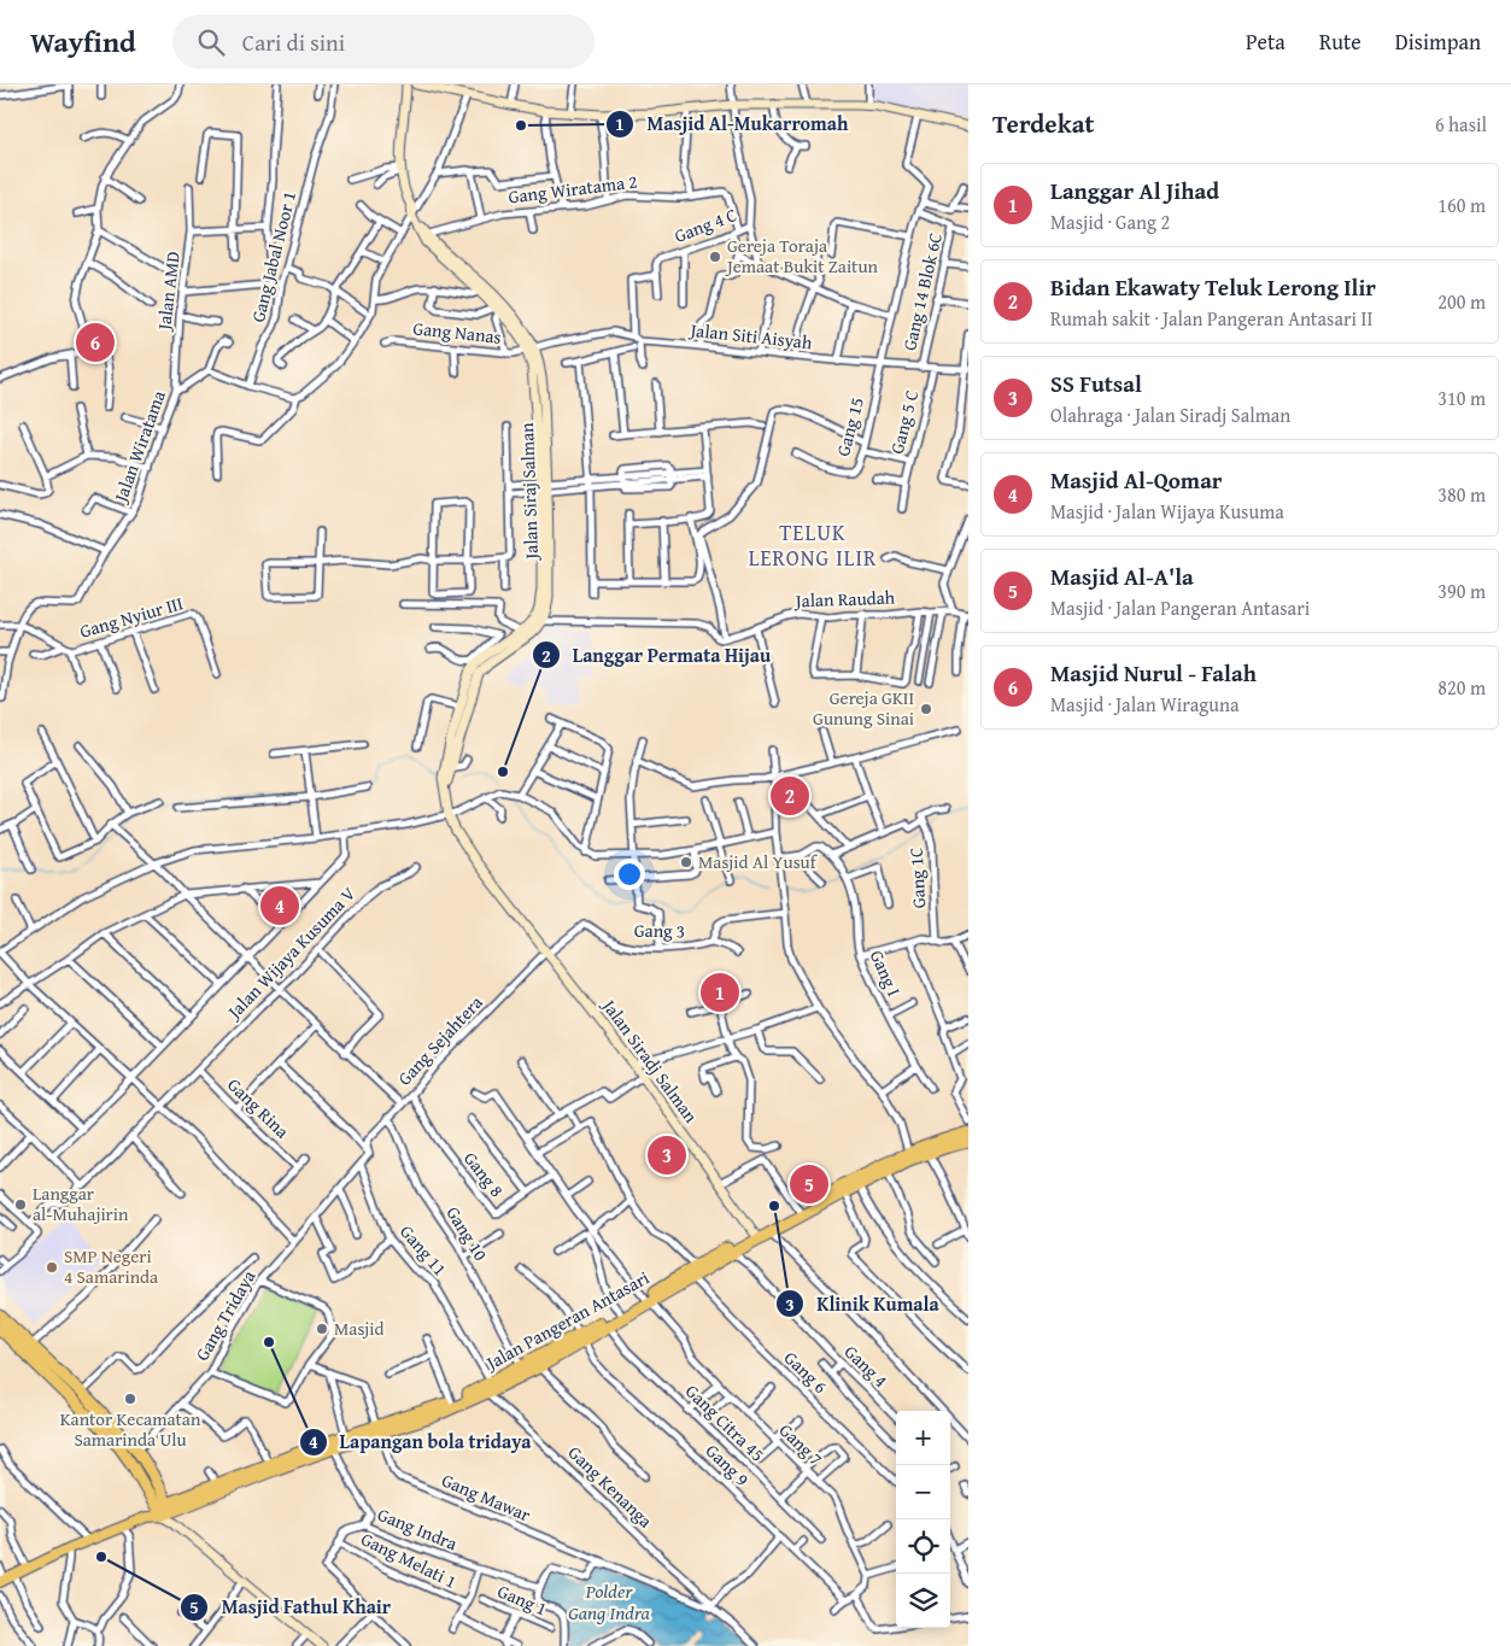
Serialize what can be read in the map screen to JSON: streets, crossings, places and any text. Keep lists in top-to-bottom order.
{
  "streets": {
    "highway": ["Jalan Pangeran Antasari"],
    "street": [
      "Gang Wiratama 2",
      "Gang 4 C",
      "Gang Jabal Noor 1",
      "Jalan AMD",
      "Gang 14 Blok 6C",
      "Gang Nanas",
      "Jalan Siti Aisyah",
      "Gang 5 C",
      "Gang 15",
      "Jalan Wiratama",
      "Jalan Siraj Salman",
      "Jalan Raudah",
      "Gang Nyiur III",
      "Gang 1C",
      "Gang 3",
      "Jalan Wijaya Kusuma V",
      "Gang I",
      "Gang Sejahtera",
      "Jalan Siradj Salman",
      "Gang Rina",
      "Gang 8",
      "Gang 10",
      "Gang 11",
      "Gang Tridaya",
      "Gang 4",
      "Gang 6",
      "Gang Citra 45",
      "Gang 7",
      "Gang 9",
      "Gang Kenanga",
      "Gang Mawar",
      "Gang Indra",
      "Gang Melati 1",
      "Gang 1"
    ]
  },
  "crossings": [
    ["Gang Wiratama 2", "Gang 4 C"],
    ["Gang Wiratama 2", "Jalan Siraj Salman"],
    ["Jalan AMD", "Jalan Wiratama"],
    ["Gang 14 Blok 6C", "Jalan Siti Aisyah"],
    ["Gang Nanas", "Jalan Siti Aisyah"],
    ["Gang Nanas", "Jalan Siraj Salman"],
    ["Jalan Siti Aisyah", "Gang 5 C"],
    ["Jalan Siti Aisyah", "Gang 15"],
    ["Jalan Siti Aisyah", "Jalan Siraj Salman"],
    ["Jalan Wiratama", "Gang Nyiur III"],
    ["Jalan Siraj Salman", "Jalan Siradj Salman"],
    ["Gang 3", "Gang Sejahtera"],
    ["Gang 3", "Jalan Siradj Salman"],
    ["Jalan Wijaya Kusuma V", "Gang Rina"],
    ["Gang Sejahtera", "Jalan Siradj Salman"],
    ["Gang Sejahtera", "Gang 8"],
    ["Gang Sejahtera", "Gang 10"],
    ["Gang Sejahtera", "Gang 11"],
    ["Gang Sejahtera", "Gang Tridaya"],
    ["Jalan Siradj Salman", "Jalan Pangeran Antasari"],
    ["Gang 10", "Jalan Pangeran Antasari"],
    ["Gang 11", "Gang Tridaya"],
    ["Gang 11", "Jalan Pangeran Antasari"],
    ["Jalan Pangeran Antasari", "Gang 4"],
    ["Jalan Pangeran Antasari", "Gang 6"],
    ["Jalan Pangeran Antasari", "Gang Citra 45"],
    ["Jalan Pangeran Antasari", "Gang 7"],
    ["Jalan Pangeran Antasari", "Gang 9"],
    ["Jalan Pangeran Antasari", "Gang Kenanga"],
    ["Jalan Pangeran Antasari", "Gang Mawar"],
    ["Jalan Pangeran Antasari", "Gang Indra"],
    ["Gang Kenanga", "Gang Mawar"],
    ["Gang Indra", "Gang 1"],
    ["Gang Melati 1", "Gang 1"]
  ],
  "districts": ["TELUK LERONG ILIR"],
  "water": ["Polder Gang Indra"],
  "places": [
    "Masjid Al-Mukarromah",
    "Gereja Toraja Jemaat Bukit Zaitun",
    "Gereja GKII Gunung Sinai",
    "Langgar Permata Hijau",
    "Masjid Al Yusuf",
    "Langgar al-Muhajirin",
    "Klinik Kumala",
    "SMP Negeri 4 Samarinda",
    "Masjid",
    "Lapangan bola tridaya",
    "Kantor Kecamatan Samarinda Ulu",
    "Masjid Fathul Khair"
  ],
  "page": {
    "header": "Wayfind",
    "search": "Cari di sini",
    "nav": ["Peta", "Rute", "Disimpan"],
    "heading": ["Terdekat", "6 hasil"],
    "list": [
      {
        "mark": "1",
        "name": "Langgar Al Jihad",
        "note": "Masjid · Gang 2",
        "value": "160 m"
      },
      {
        "mark": "2",
        "name": "Bidan Ekawaty Teluk Lerong Ilir",
        "note": "Rumah sakit · Jalan Pangeran Antasari II",
        "value": "200 m"
      },
      {
        "mark": "3",
        "name": "SS Futsal",
        "note": "Olahraga · Jalan Siradj Salman",
        "value": "310 m"
      },
      {
        "mark": "4",
        "name": "Masjid Al-Qomar",
        "note": "Masjid · Jalan Wijaya Kusuma",
        "value": "380 m"
      },
      {
        "mark": "5",
        "name": "Masjid Al-A'la",
        "note": "Masjid · Jalan Pangeran Antasari",
        "value": "390 m"
      },
      {
        "mark": "6",
        "name": "Masjid Nurul - Falah",
        "note": "Masjid · Jalan Wiraguna",
        "value": "820 m"
      }
    ],
    "pins": [
      "6",
      "2",
      "4",
      "1",
      "3",
      "5"
    ],
    "map_buttons": ["+", "−"]
  }
}
